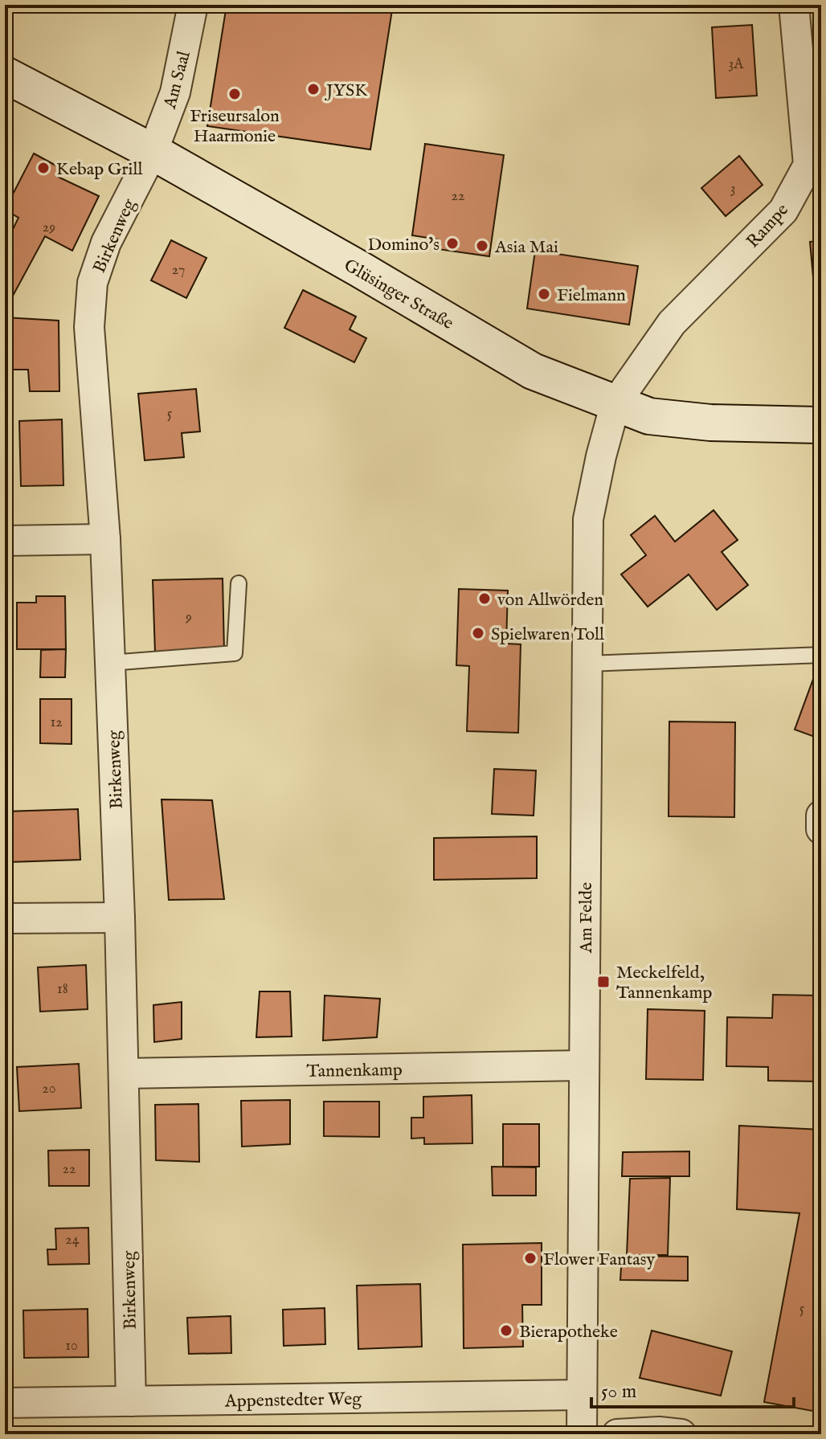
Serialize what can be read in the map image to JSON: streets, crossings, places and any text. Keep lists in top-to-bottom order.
{
  "streets": {
    "main road": ["Glüsinger Straße"],
    "street": [
      "Am Saal",
      "Rampe",
      "Birkenweg",
      "Am Felde",
      "Tannenkamp",
      "Appenstedter Weg"
    ]
  },
  "crossings": [
    ["Am Saal", "Birkenweg"],
    ["Am Saal", "Glüsinger Straße"],
    ["Rampe", "Glüsinger Straße"],
    ["Rampe", "Am Felde"],
    ["Birkenweg", "Glüsinger Straße"],
    ["Birkenweg", "Tannenkamp"],
    ["Birkenweg", "Appenstedter Weg"],
    ["Glüsinger Straße", "Am Felde"],
    ["Am Felde", "Tannenkamp"],
    ["Am Felde", "Appenstedter Weg"]
  ],
  "places": {
    "other": [
      "JYSK",
      "Friseursalon Haarmonie",
      "Kebap Grill",
      "Domino's",
      "Asia Mai",
      "Fielmann",
      "von Allwörden",
      "Spielwaren Toll",
      "Flower Fantasy",
      "Bierapotheke"
    ],
    "transit": ["Meckelfeld, Tannenkamp"]
  },
  "house_numbers": [
    "3A",
    "3",
    "22",
    "29",
    "27",
    "5",
    "9",
    "12",
    "18",
    "20",
    "22",
    "24",
    "5",
    "10"
  ],
  "scale_bar": "50 m"
}
